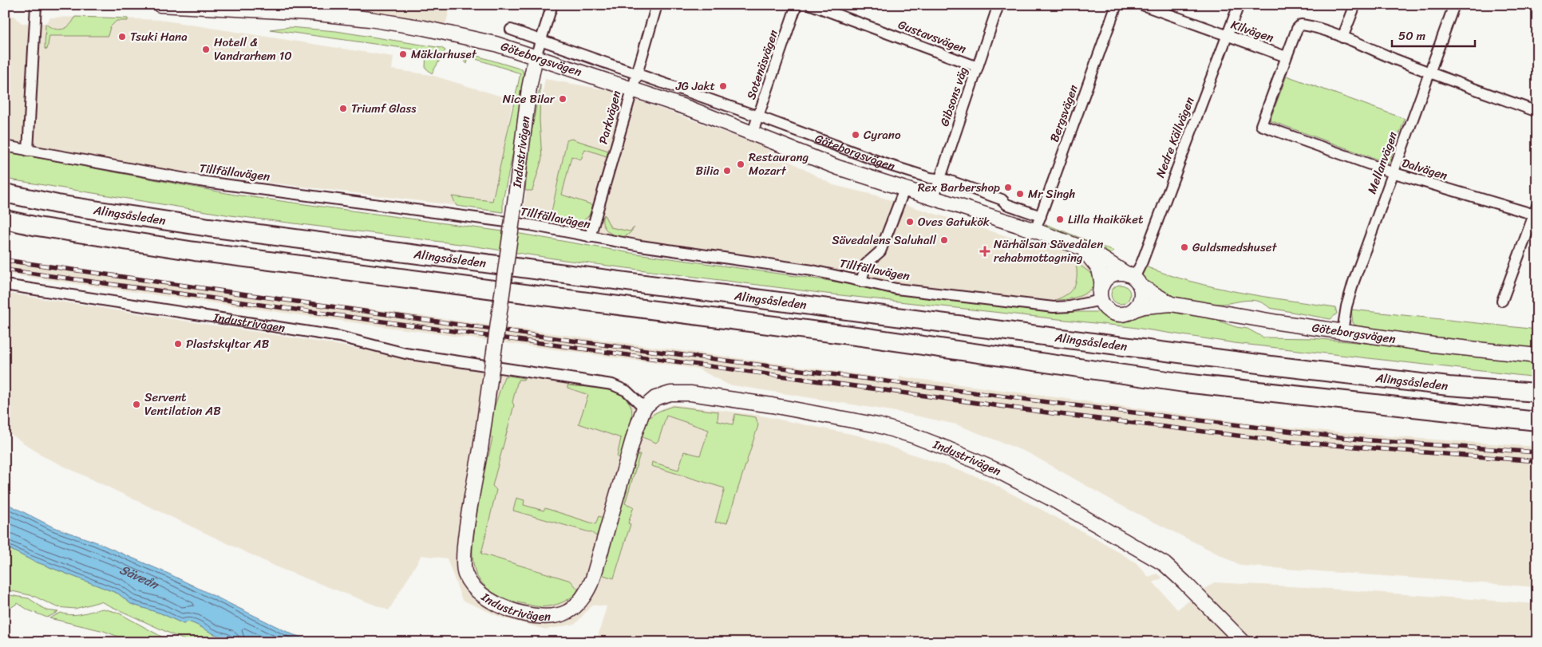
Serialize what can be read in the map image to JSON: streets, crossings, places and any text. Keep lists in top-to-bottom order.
{
  "streets": {
    "highway": ["Alingsåsleden"],
    "street": [
      "Kilvägen",
      "Gustavsvägen",
      "Göteborgsvägen",
      "Sotenäsvägen",
      "Gibsons väg",
      "Bergsvägen",
      "Parkvägen",
      "Nedre Källvägen",
      "Industrivägen",
      "Mellanvägen",
      "Dalvägen",
      "Tillfällavägen"
    ]
  },
  "crossings": [
    ["Kilvägen", "Nedre Källvägen"],
    ["Kilvägen", "Dalvägen"],
    ["Gustavsvägen", "Gibsons väg"],
    ["Göteborgsvägen", "Sotenäsvägen"],
    ["Göteborgsvägen", "Gibsons väg"],
    ["Göteborgsvägen", "Bergsvägen"],
    ["Göteborgsvägen", "Parkvägen"],
    ["Göteborgsvägen", "Nedre Källvägen"],
    ["Göteborgsvägen", "Industrivägen"],
    ["Göteborgsvägen", "Mellanvägen"],
    ["Göteborgsvägen", "Tillfällavägen"],
    ["Parkvägen", "Tillfällavägen"],
    ["Nedre Källvägen", "Tillfällavägen"],
    ["Mellanvägen", "Dalvägen"]
  ],
  "water": ["Säveån"],
  "places": {
    "other": [
      "Tsuki Hana",
      "Hotell & Vandrarhem 10",
      "Mäklarhuset",
      "JG Jakt",
      "Nice Bilar",
      "Triumf Glass",
      "Cyrano",
      "Restaurang Mozart",
      "Bilia",
      "Rex Barbershop",
      "Mr Singh",
      "Lilla thaiköket",
      "Oves Gatukök",
      "Sävedalens Saluhall",
      "Guldsmedshuset",
      "Plastskyltar AB",
      "Servent Ventilation AB"
    ],
    "health": ["Närhälsan Sävedalen rehabmottagning"]
  },
  "scale_bar": "50 m"
}
